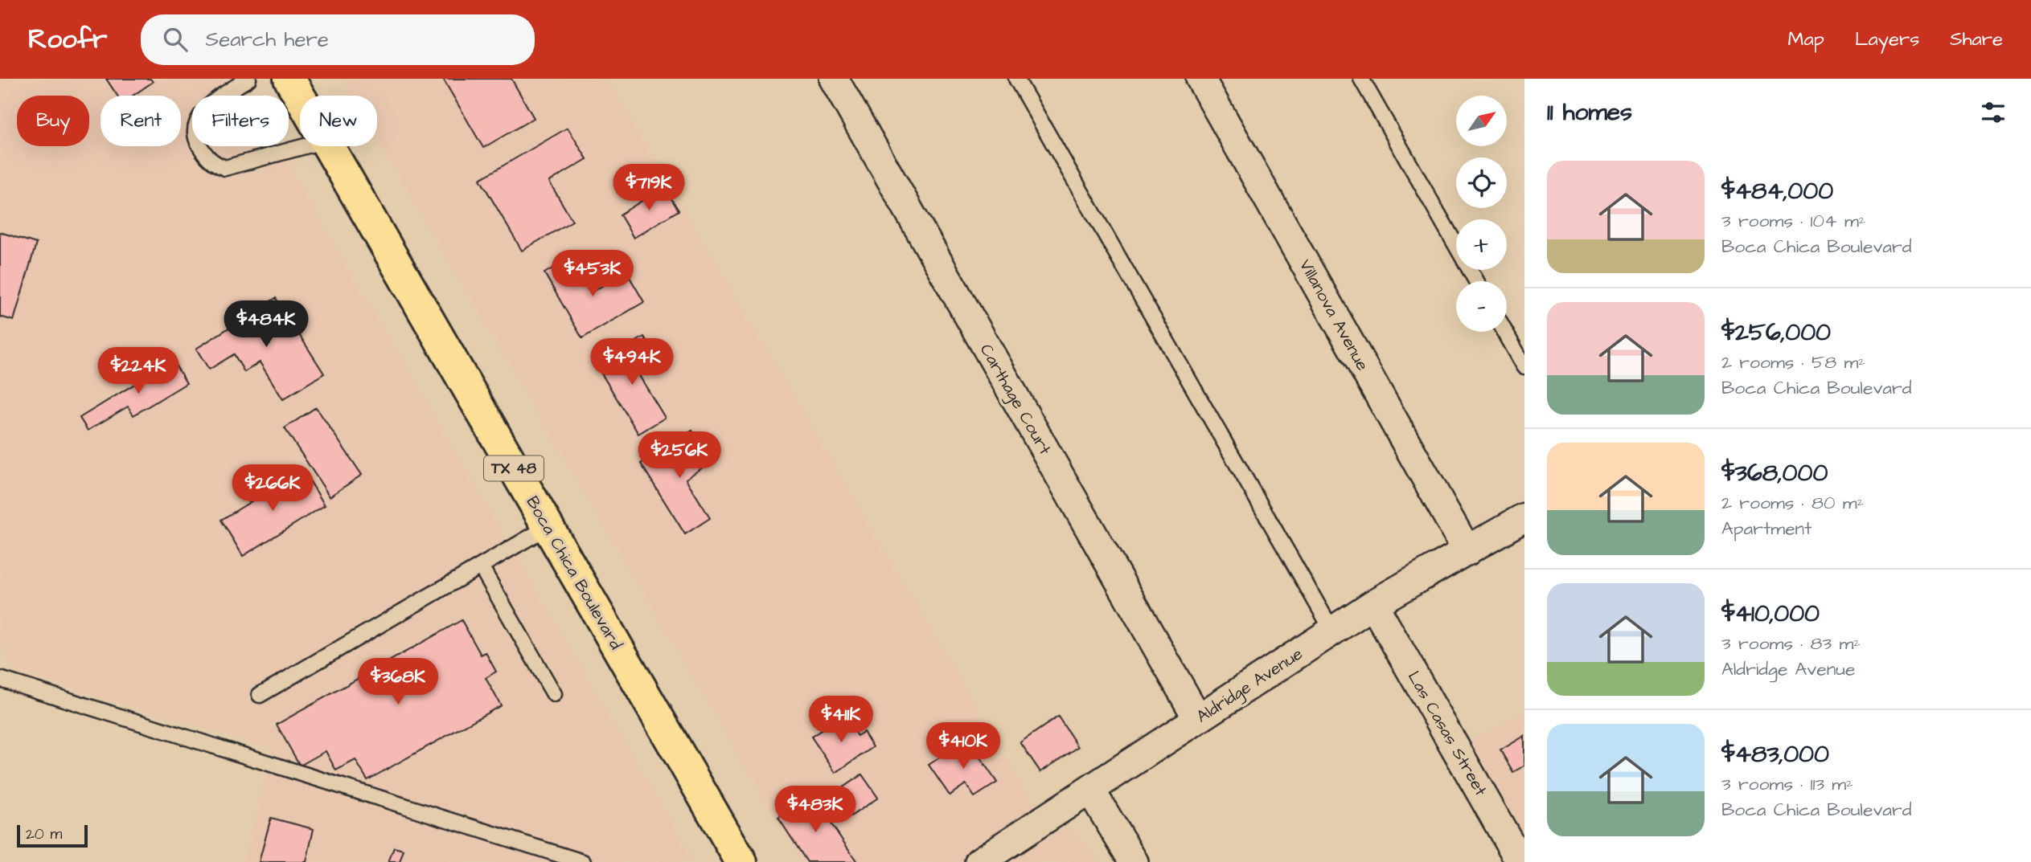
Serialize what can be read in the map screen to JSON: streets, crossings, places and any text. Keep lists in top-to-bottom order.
{
  "streets": {
    "main road": ["TX 48", "Boca Chica Boulevard"],
    "street": [
      "Villanova Avenue",
      "Carthage Court",
      "Aldridge Avenue",
      "Las Casas Street"
    ]
  },
  "crossings": [
    ["Villanova Avenue", "Aldridge Avenue"],
    ["Carthage Court", "Aldridge Avenue"],
    ["Aldridge Avenue", "Las Casas Street"]
  ],
  "scale_bar": "20 m",
  "north": "top right",
  "page": {
    "header": "Roofr",
    "search": "Search here",
    "nav": ["Map", "Layers", "Share"],
    "heading": "11 homes",
    "map_buttons": ["+", "−"],
    "chip": [
      "Buy",
      "Rent",
      "Filters",
      "New"
    ],
    "list": [
      {
        "name": "$484,000",
        "note": "3 rooms · 104 m² · Boca Chica Boulevard"
      },
      {
        "name": "$256,000",
        "note": "2 rooms · 58 m² · Boca Chica Boulevard"
      },
      {
        "name": "$368,000",
        "note": "2 rooms · 80 m² · Apartment"
      },
      {
        "name": "$410,000",
        "note": "3 rooms · 83 m² · Aldridge Avenue"
      },
      {
        "name": "$483,000",
        "note": "3 rooms · 113 m² · Boca Chica Boulevard"
      }
    ],
    "price": [
      "$719K",
      "$453K",
      "$484K",
      "$494K",
      "$224K",
      "$256K",
      "$266K",
      "$368K",
      "$411K",
      "$410K",
      "$483K"
    ],
    "scale": "20 m"
  }
}
